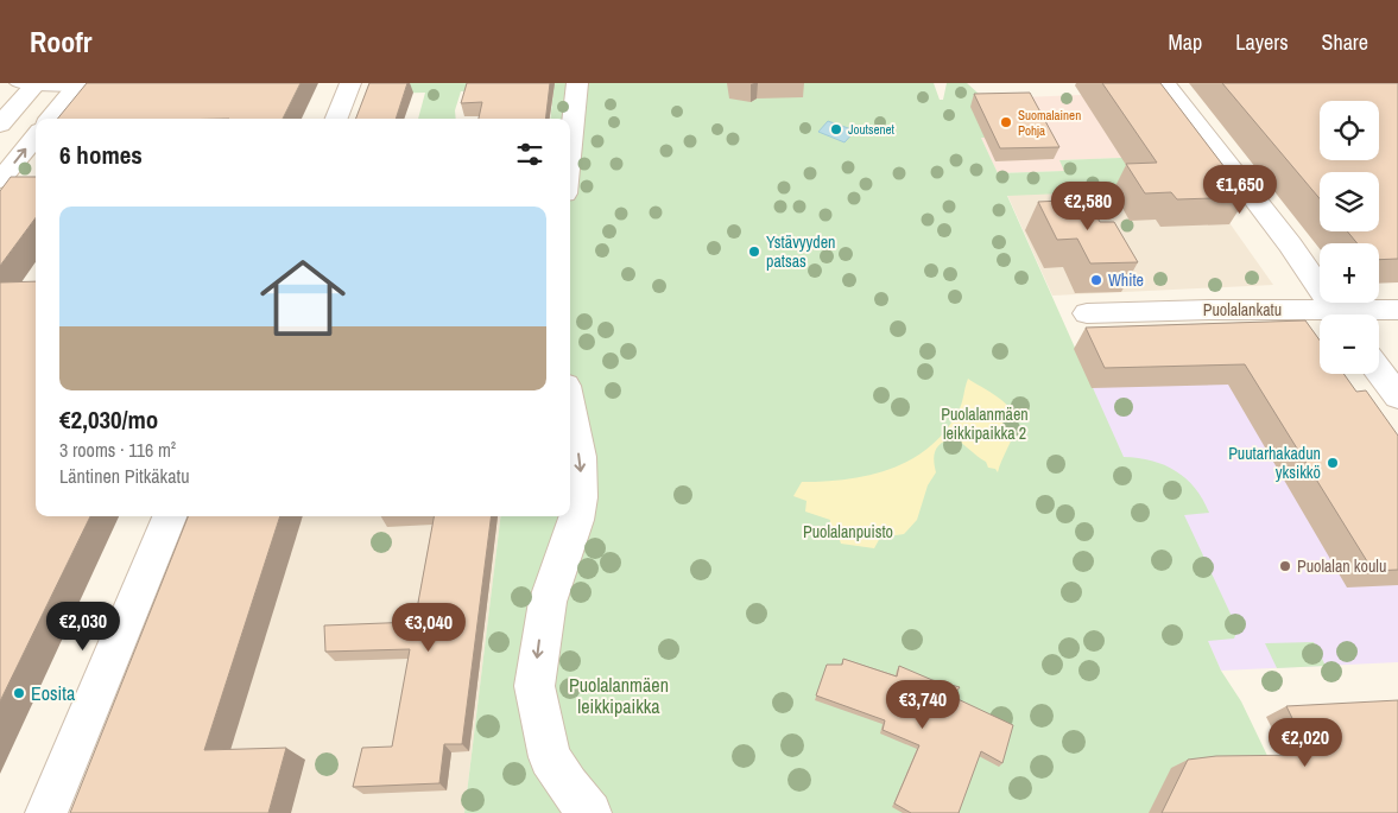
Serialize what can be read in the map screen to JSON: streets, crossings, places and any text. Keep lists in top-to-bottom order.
{
  "streets": {
    "street": ["Puolalankatu"]
  },
  "parks": ["Puolalanmäen leikkipaikka 2", "Puolalanpuisto", "Puolalanmäen leikkipaikka"],
  "places": [
    "Suomalainen Pohja",
    "Joutsenet",
    "Ystävyyden patsas",
    "White",
    "Puutarhakadun yksikkö",
    "Puolalan koulu",
    "Eosita"
  ],
  "page": {
    "header": "Roofr",
    "nav": ["Map", "Layers", "Share"],
    "map_buttons": ["+", "−"],
    "heading": "6 homes",
    "price": [
      "€1,650",
      "€2,580",
      "€2,030",
      "€3,040",
      "€3,740",
      "€2,020"
    ],
    "list": [
      {
        "name": "€2,030/mo",
        "note": "3 rooms · 116 m² · Läntinen Pitkäkatu"
      }
    ]
  }
}
